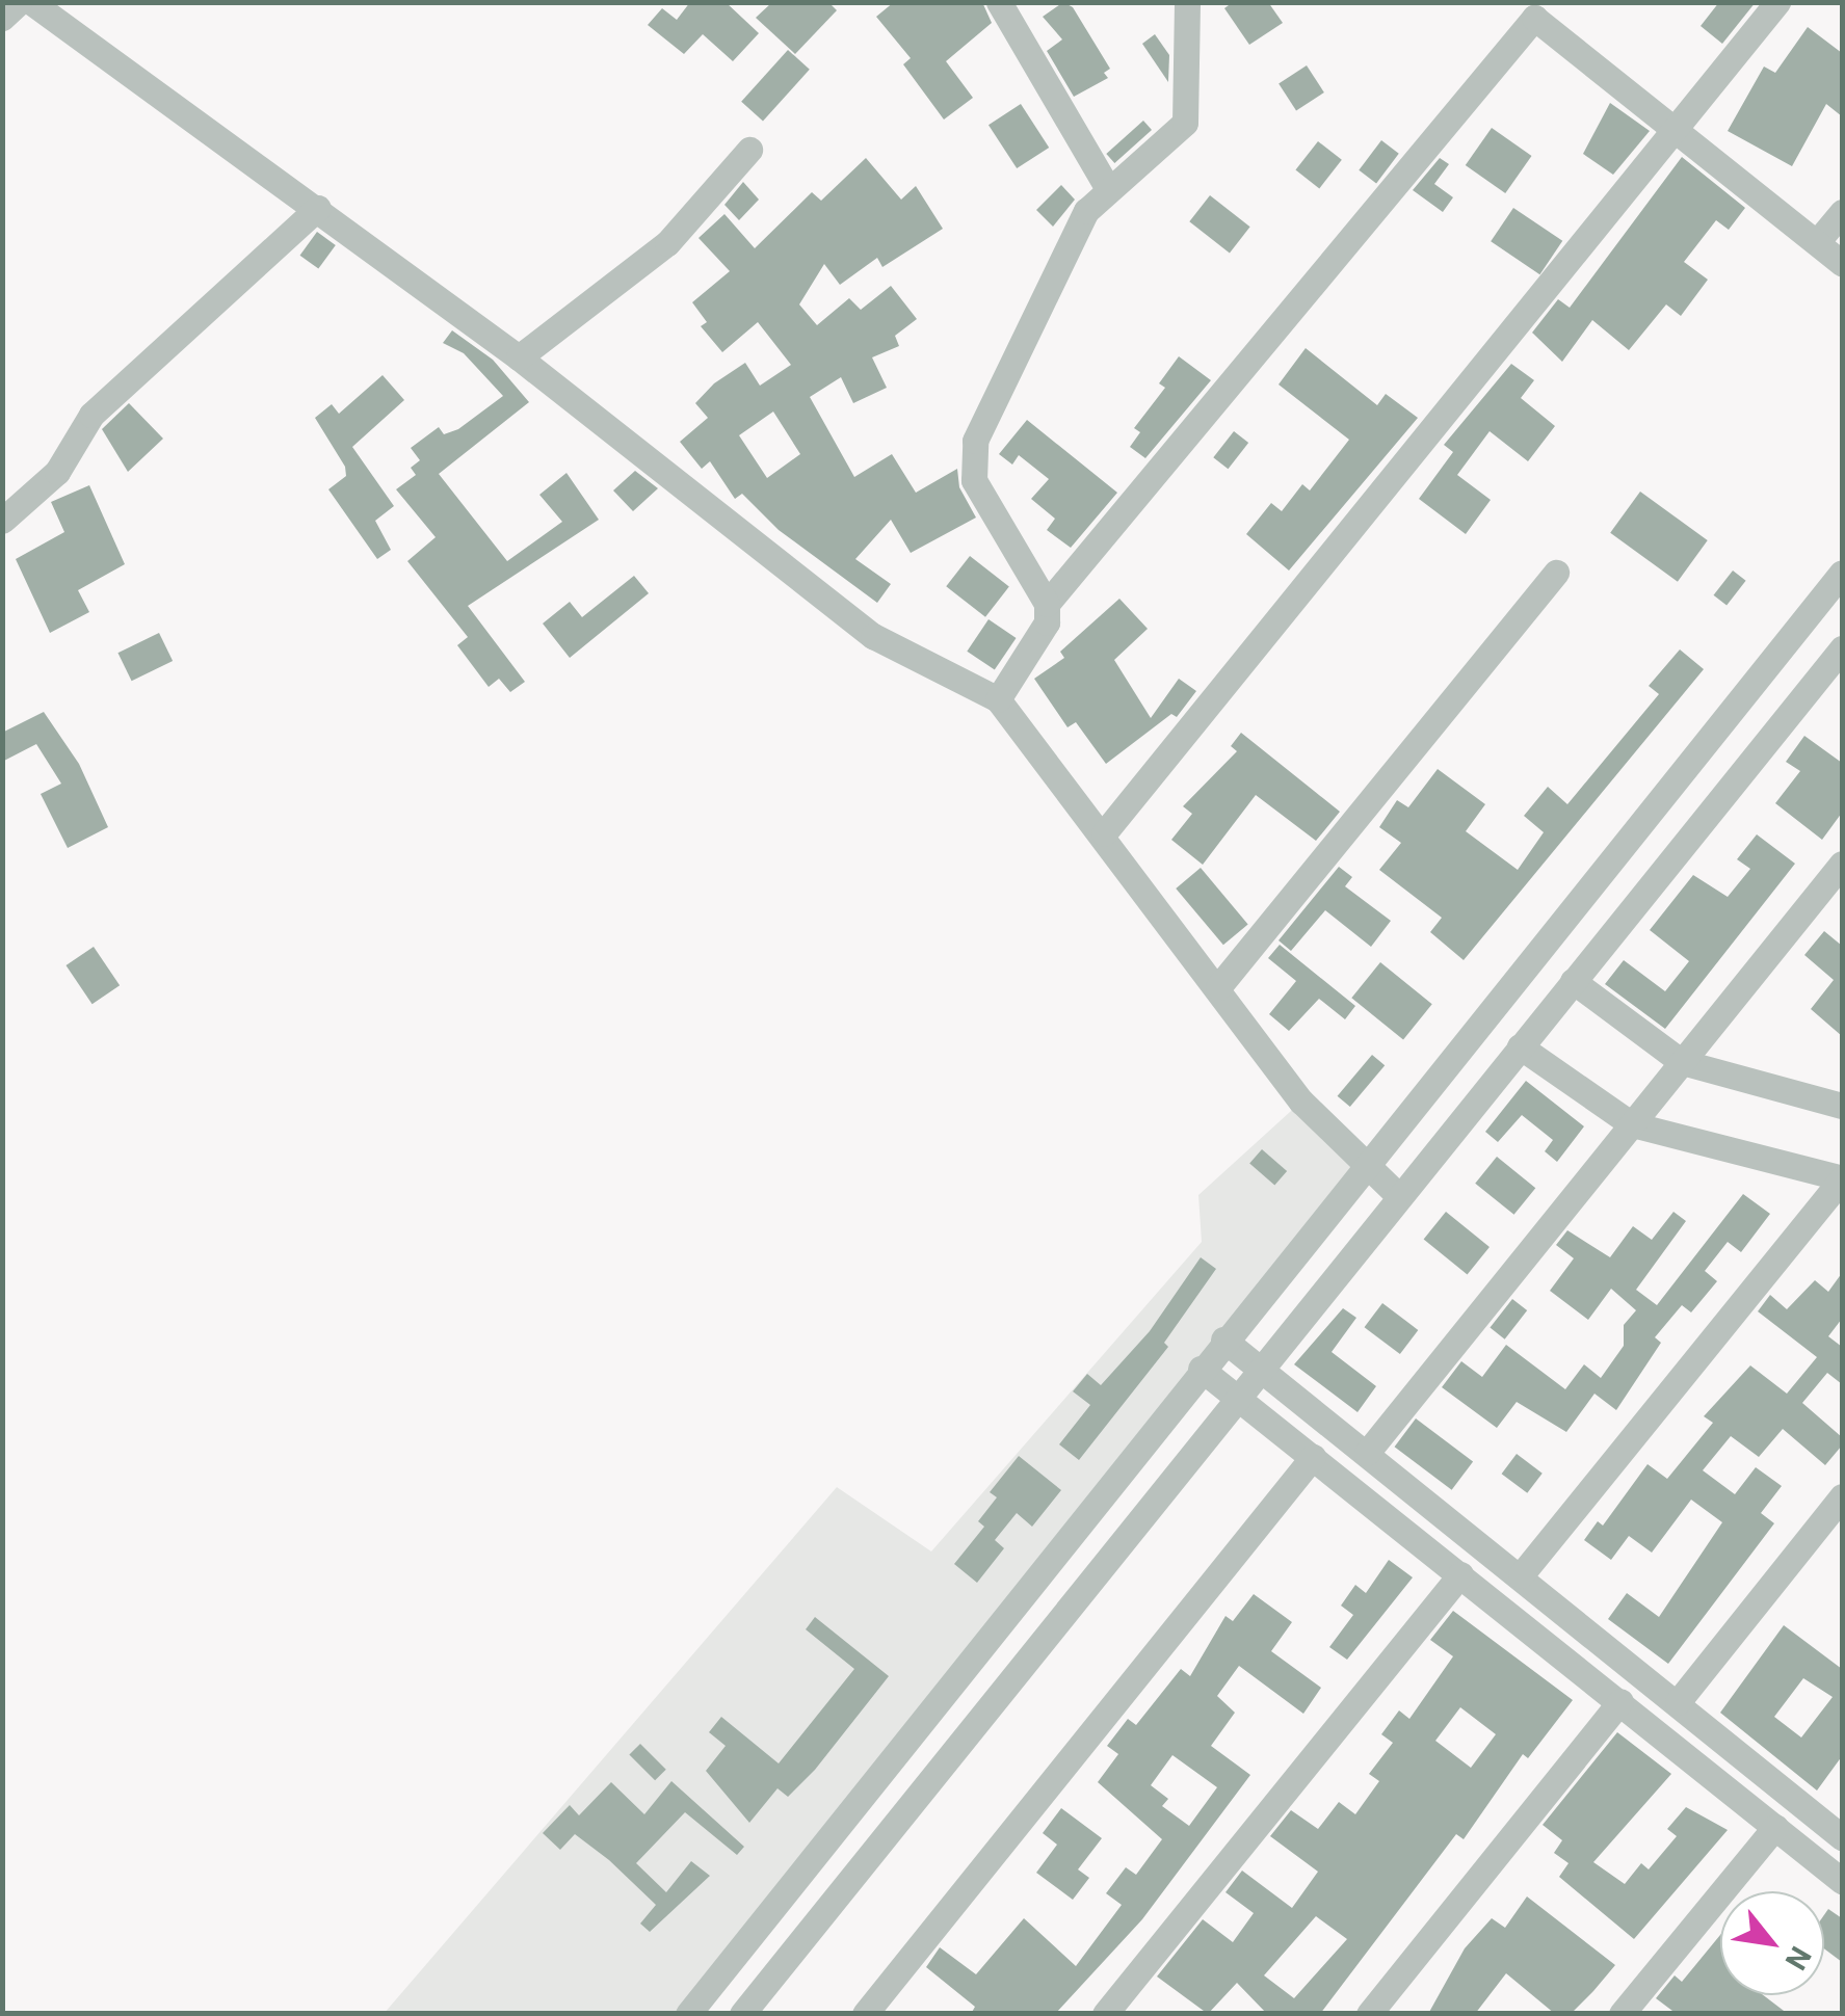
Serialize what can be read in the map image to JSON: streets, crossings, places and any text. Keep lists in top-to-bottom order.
{
  "north": "bottom right"
}
